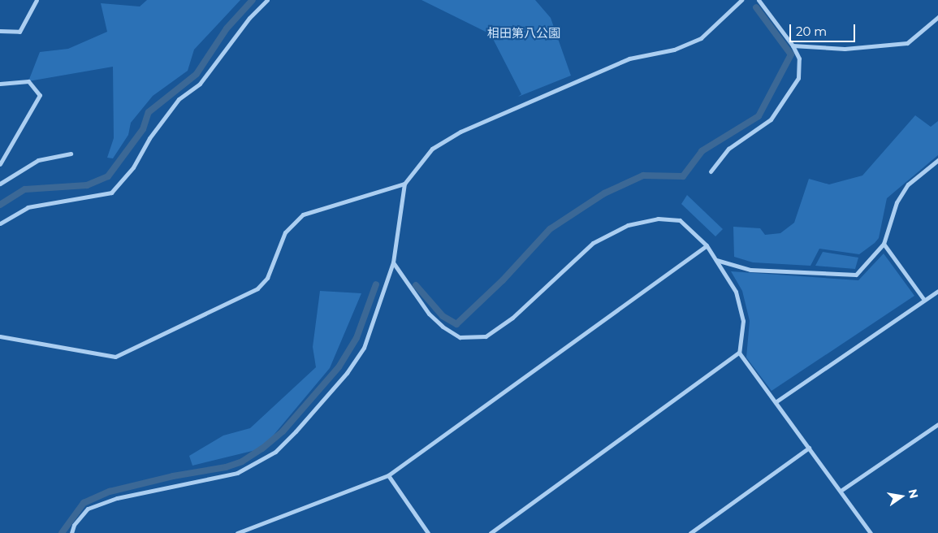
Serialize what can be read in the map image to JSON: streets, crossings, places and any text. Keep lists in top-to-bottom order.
{
  "parks": ["相田第八公園"],
  "scale_bar": "20 m",
  "north": "right"
}
